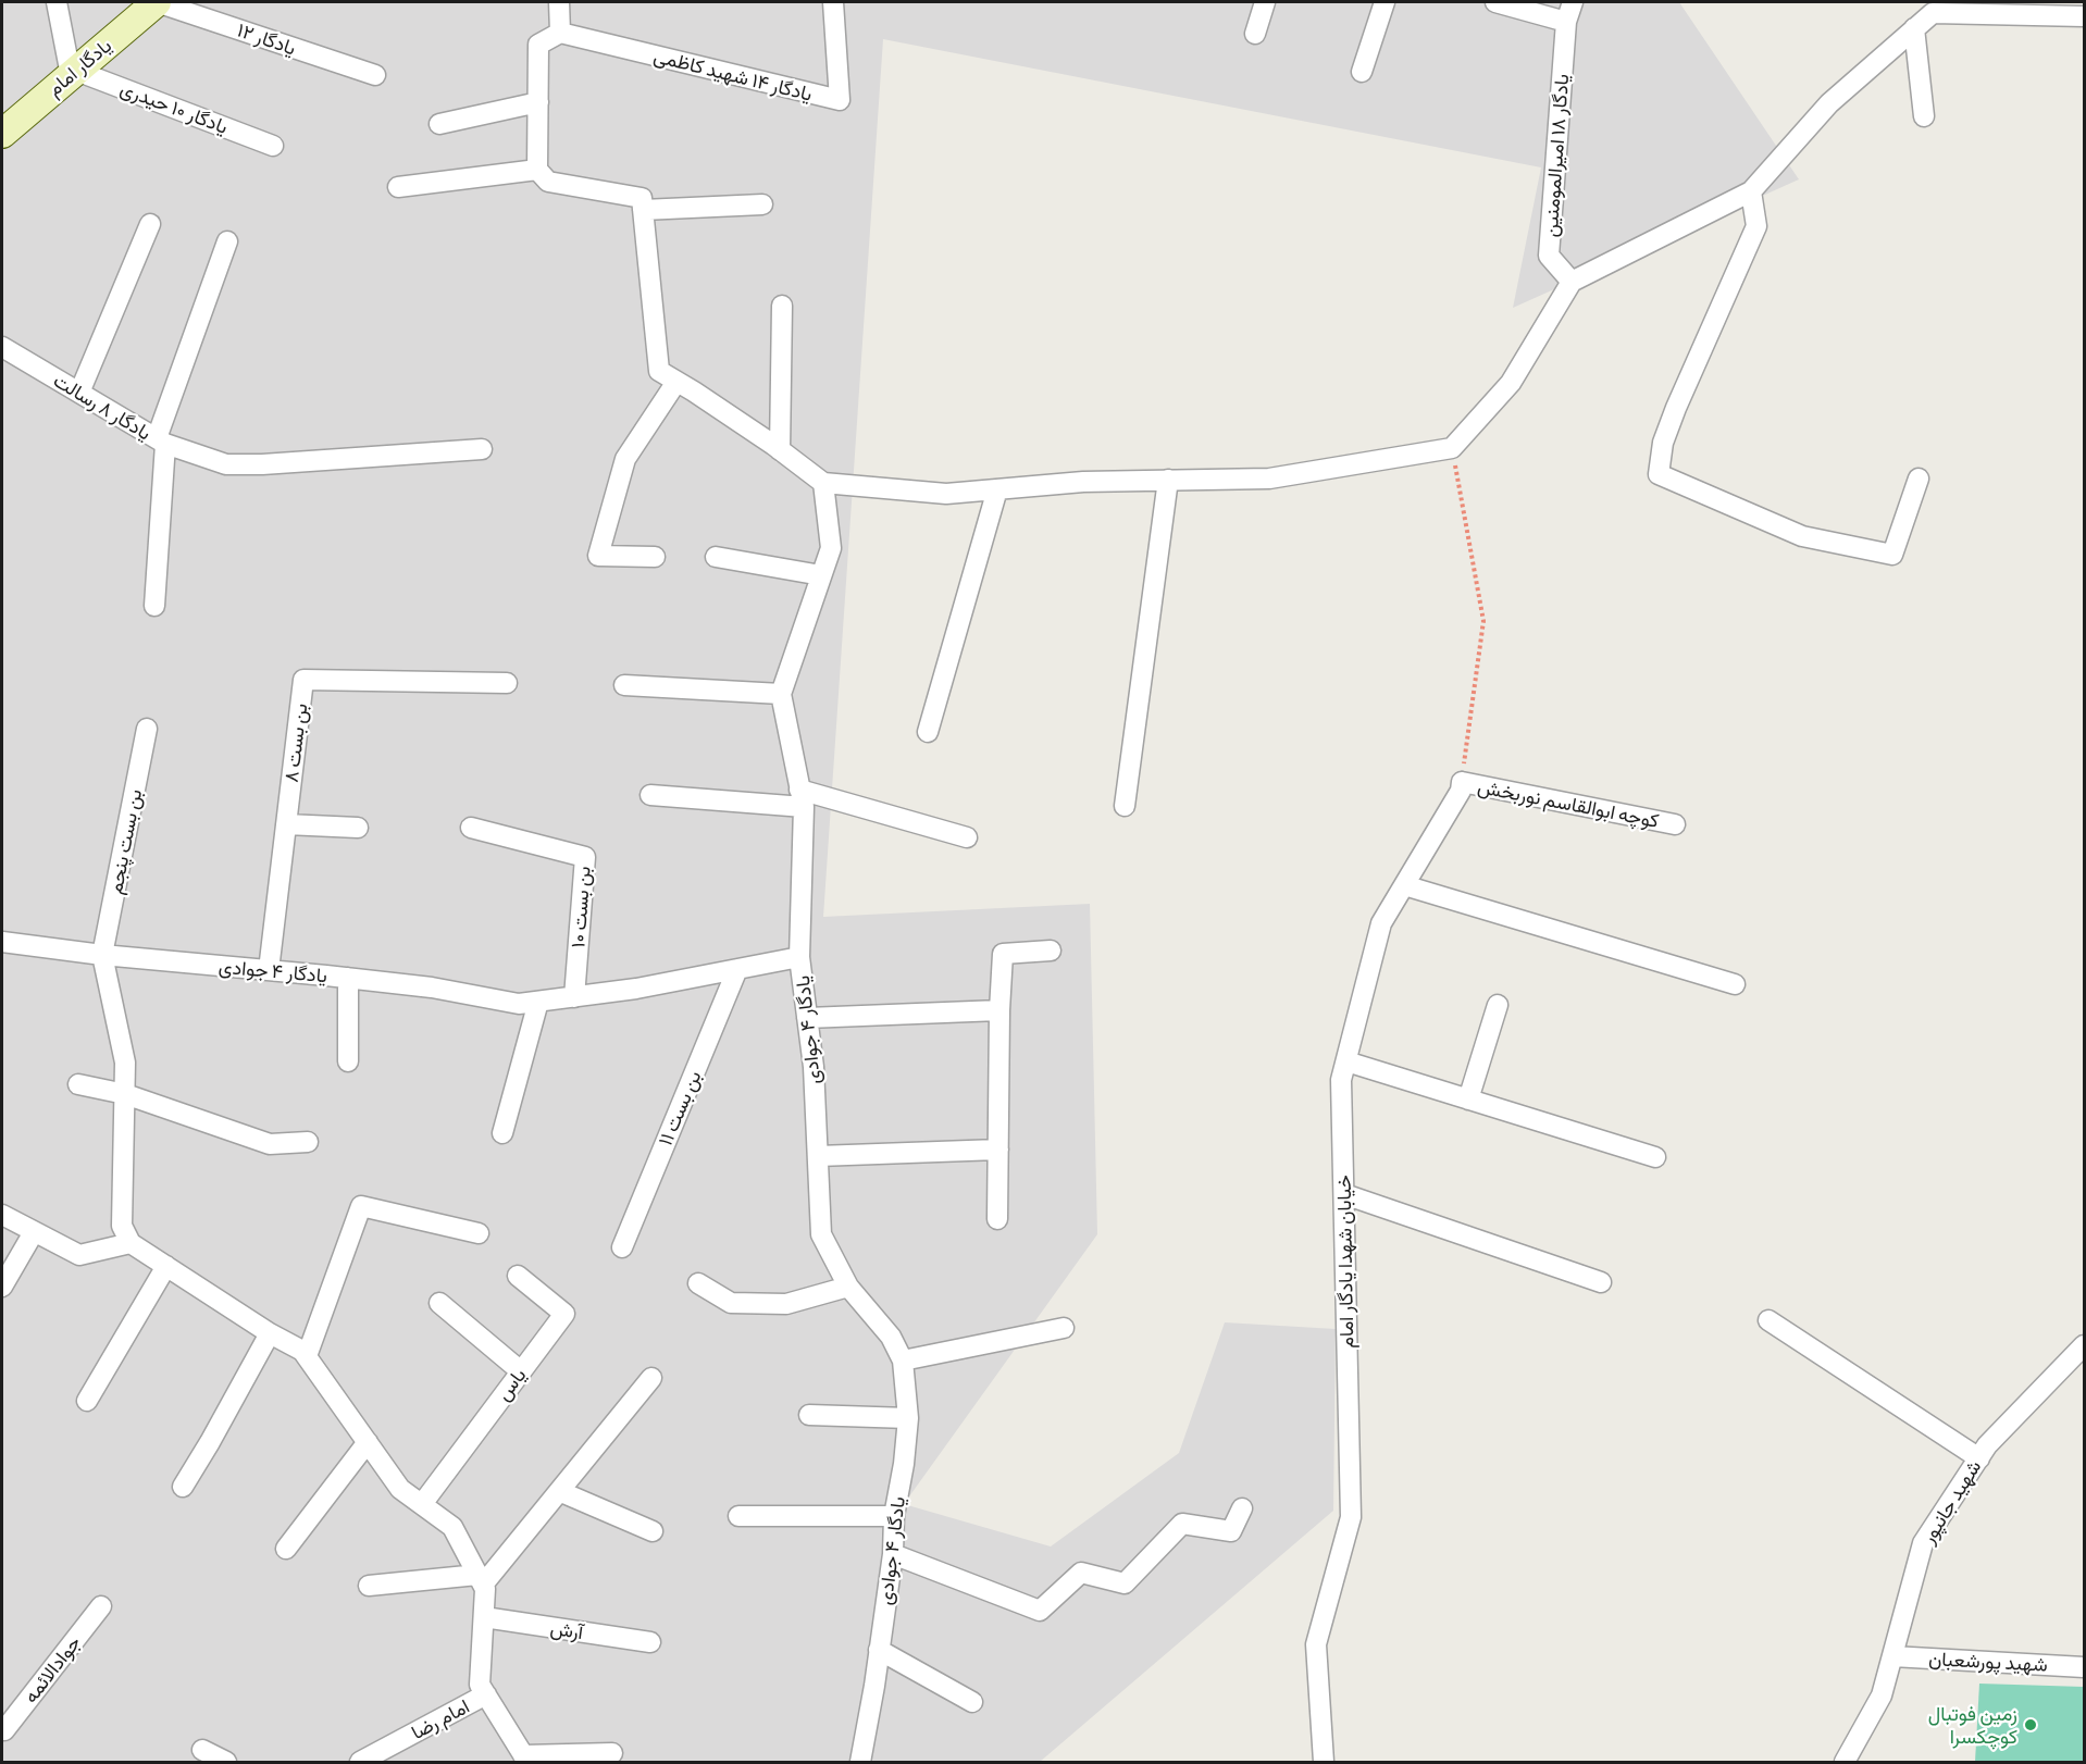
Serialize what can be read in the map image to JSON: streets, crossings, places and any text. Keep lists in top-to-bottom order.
{
  "streets": {
    "main road": ["یادگار امام"],
    "street": [
      "یادگار ۱۲",
      "یادگار ۱۴ شهید کاظمی",
      "یادگار ۱۰ حیدری",
      "یادگار ۱۸ امیرالمومنین",
      "یادگار ۸ رسالت",
      "بن بست ۸",
      "بن بست پنجم",
      "بن بست ۱۰",
      "یادگار ۴ جوادی",
      "بن بست ۱۱",
      "خیابان شهدا یادگار امام",
      "یاس",
      "شهید جانپور",
      "آرش",
      "شهید پورشعبان",
      "جوادالائمه",
      "امام رضا"
    ]
  },
  "crossings": [
    ["یادگار ۱۲", "یادگار امام"],
    ["یادگار امام", "یادگار ۱۰ حیدری"],
    ["بن بست ۸", "یادگار ۴ جوادی"],
    ["بن بست پنجم", "یادگار ۴ جوادی"],
    ["بن بست ۱۰", "یادگار ۴ جوادی"],
    ["یادگار ۴ جوادی", "بن بست ۱۱"],
    ["شهید جانپور", "شهید پورشعبان"]
  ],
  "places": ["زمین فوتبال کوچکسرا"]
}
